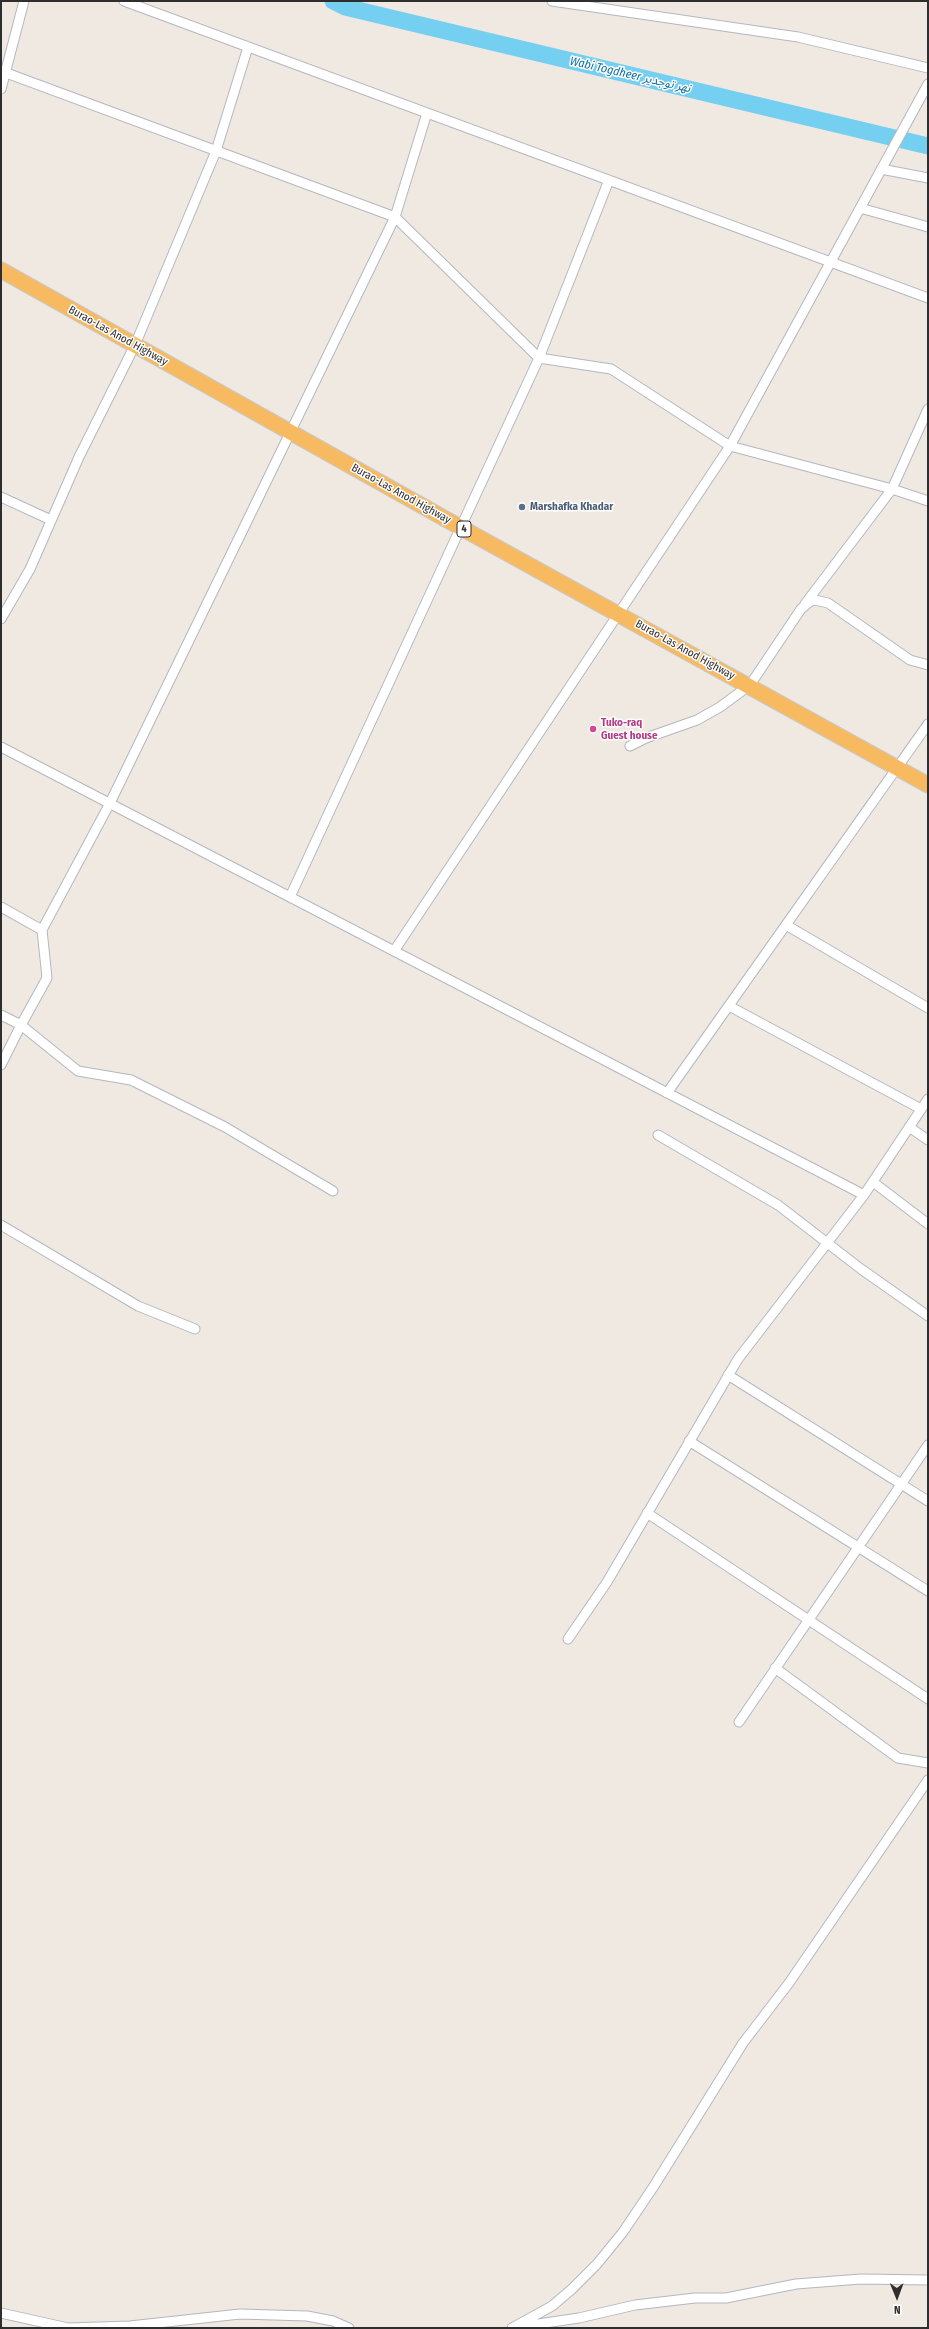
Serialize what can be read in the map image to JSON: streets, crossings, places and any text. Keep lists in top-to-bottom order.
{
  "streets": {
    "highway": ["Burao-Las Anod Highway", "4"]
  },
  "water": ["Wabi Togdheer نهر توجدير"],
  "places": ["Marshafka Khadar", "Tuko-raq Guest house"],
  "north": "bottom"
}
